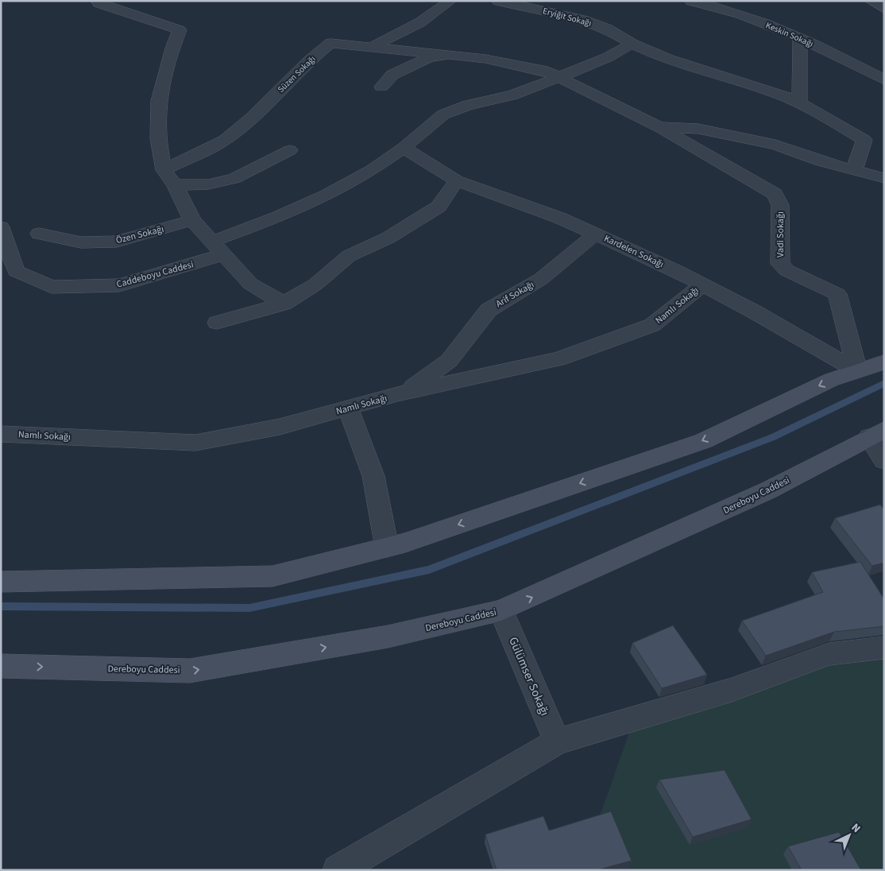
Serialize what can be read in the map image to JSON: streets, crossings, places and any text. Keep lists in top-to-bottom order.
{
  "streets": {
    "main road": ["Dereboyu Caddesi"],
    "street": [
      "Eryiğit Sokağı",
      "Keskin Sokağı",
      "Süzen Sokağı",
      "Özen Sokağı",
      "Vadi Sokağı",
      "Kardelen Sokağı",
      "Caddeboyu Caddesi",
      "Arif Sokağı",
      "Namlı Sokağı",
      "Gülümser Sokağı"
    ]
  },
  "crossings": [
    ["Eryiğit Sokağı", "Caddeboyu Caddesi"],
    ["Süzen Sokağı", "Vadi Sokağı"],
    ["Vadi Sokağı", "Kardelen Sokağı"],
    ["Vadi Sokağı", "Caddeboyu Caddesi"],
    ["Kardelen Sokağı", "Caddeboyu Caddesi"],
    ["Kardelen Sokağı", "Arif Sokağı"],
    ["Kardelen Sokağı", "Namlı Sokağı"],
    ["Arif Sokağı", "Namlı Sokağı"],
    ["Dereboyu Caddesi", "Gülümser Sokağı"]
  ],
  "north": "top right"
}
